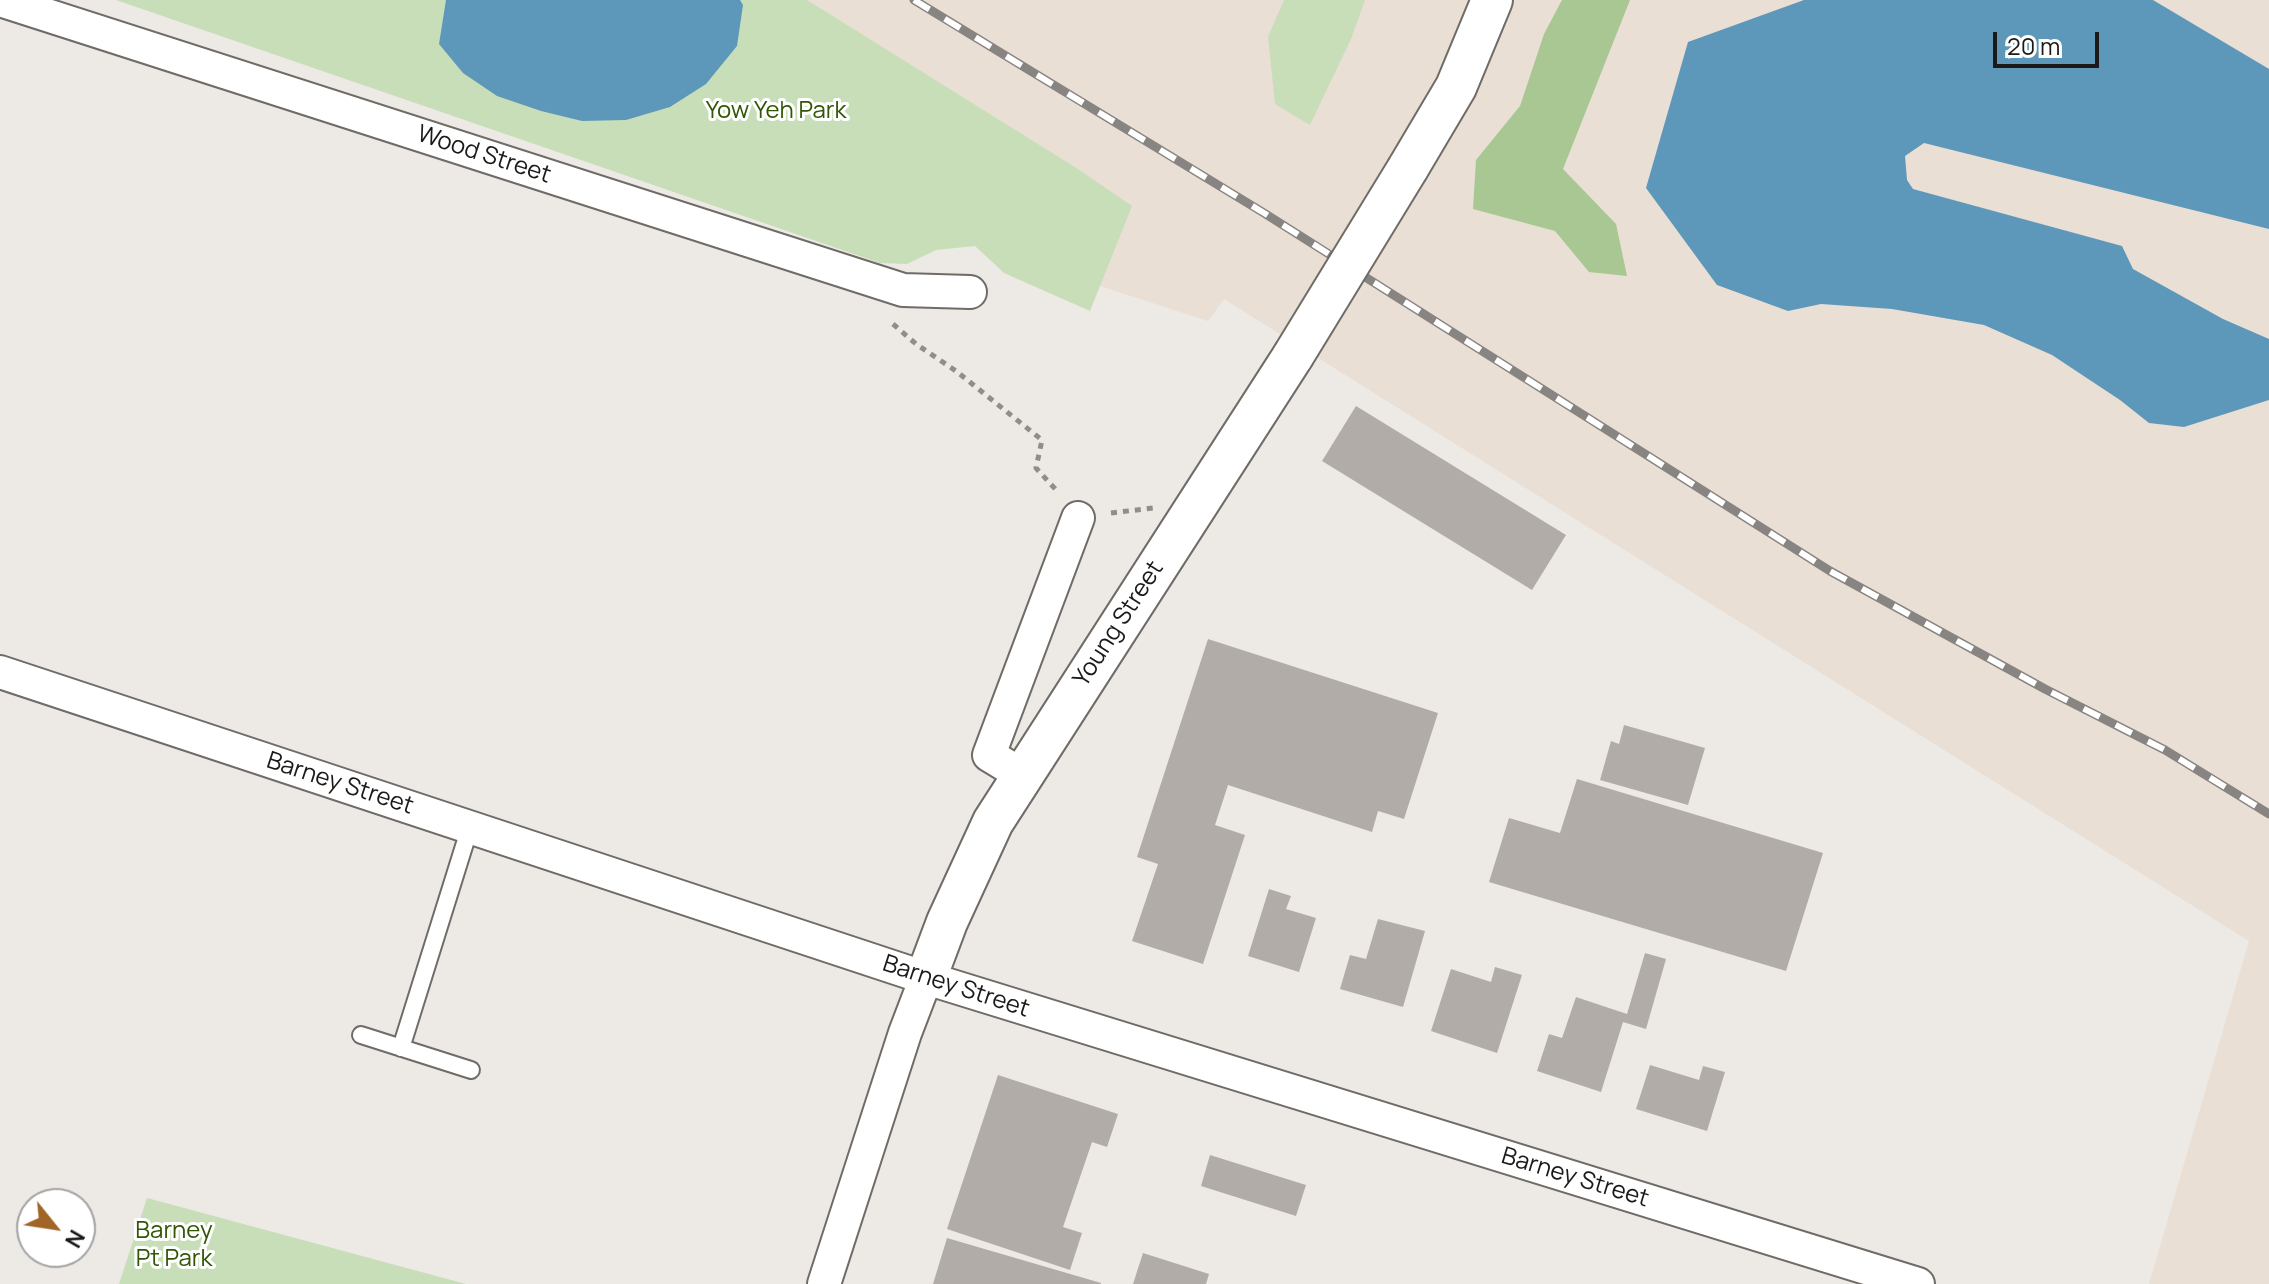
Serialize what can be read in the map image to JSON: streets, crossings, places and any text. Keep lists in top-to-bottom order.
{
  "streets": {
    "street": ["Wood Street", "Young Street", "Barney Street"]
  },
  "crossings": [
    ["Young Street", "Barney Street"]
  ],
  "parks": ["Yow Yeh Park", "Barney Pt Park"],
  "scale_bar": "20 m",
  "north": "bottom right"
}
